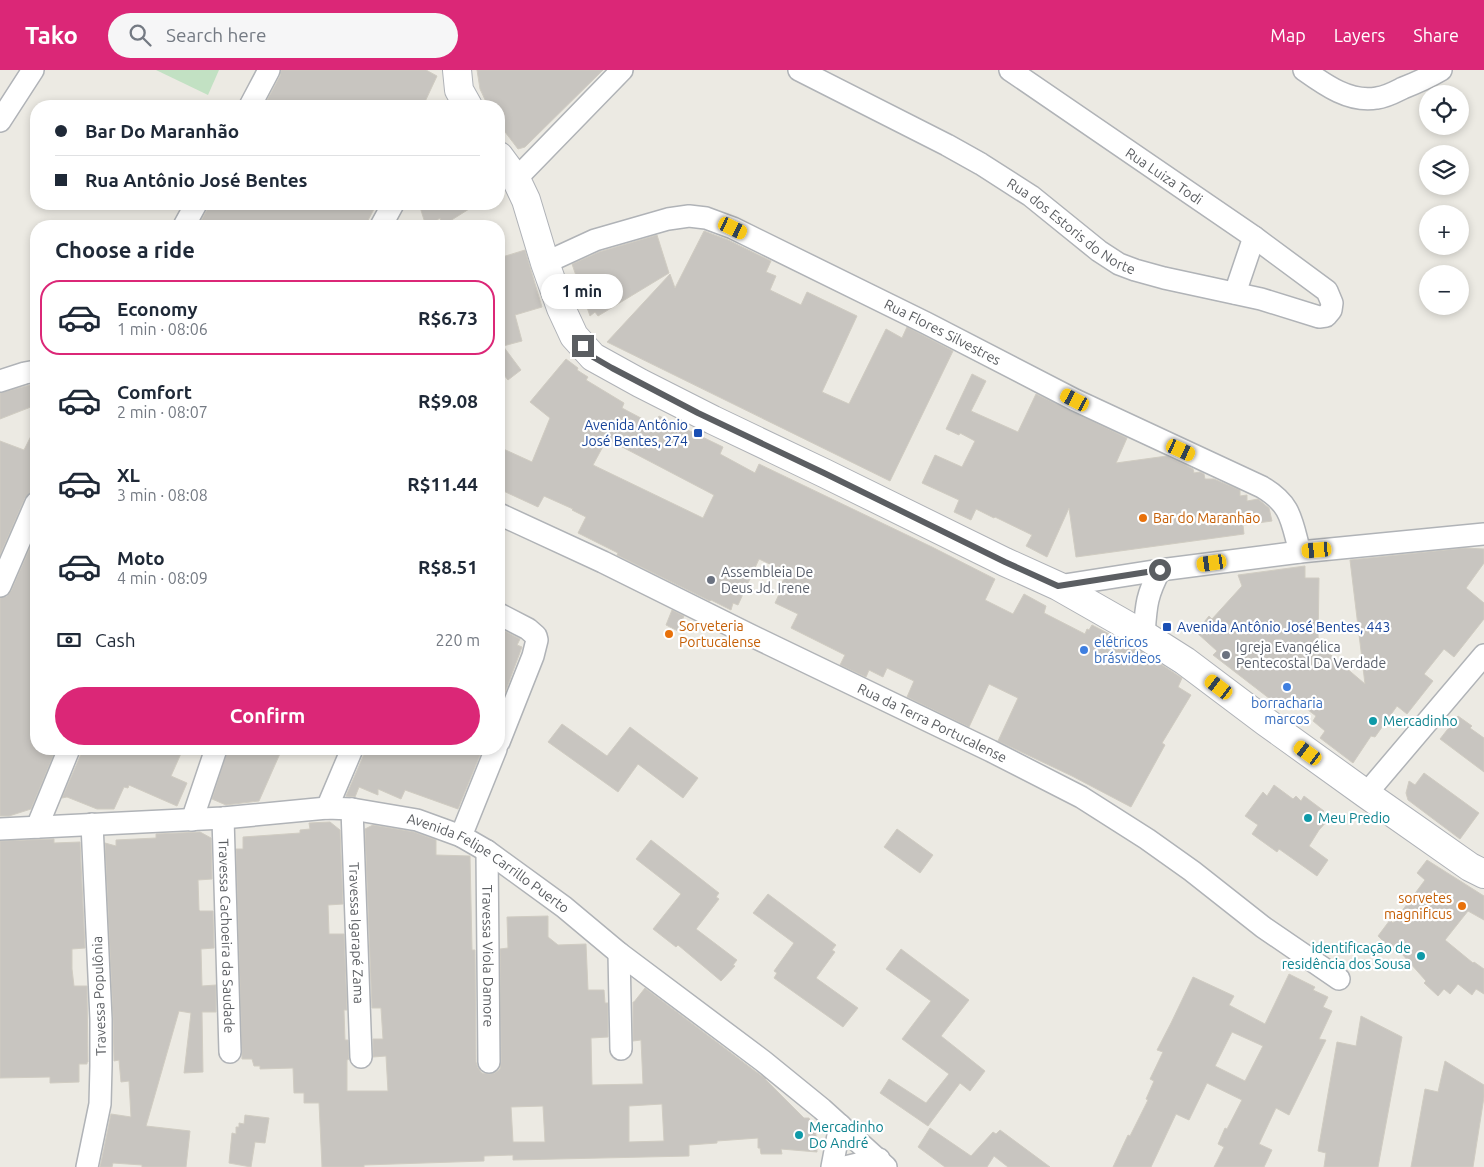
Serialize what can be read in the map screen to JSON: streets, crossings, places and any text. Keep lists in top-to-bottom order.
{
  "streets": {
    "street": [
      "Rua Luiza Todi",
      "Rua dos Estoris do Norte",
      "Rua Flores Silvestres",
      "Rua da Terra Portucalense",
      "Avenida Felipe Carrillo Puerto",
      "Travessa Igarapé Zama",
      "Travessa Cachoeira da Saudade",
      "Travessa Viola Damore",
      "Travessa Populônia"
    ]
  },
  "crossings": [
    ["Rua Luiza Todi", "Rua dos Estoris do Norte"],
    ["Avenida Felipe Carrillo Puerto", "Travessa Igarapé Zama"],
    ["Avenida Felipe Carrillo Puerto", "Travessa Cachoeira da Saudade"],
    ["Avenida Felipe Carrillo Puerto", "Travessa Viola Damore"],
    ["Avenida Felipe Carrillo Puerto", "Travessa Populônia"]
  ],
  "places": {
    "transit": ["Avenida Antônio José Bentes, 274", "Avenida Antônio José Bentes, 443"],
    "other": [
      "Bar do Maranhão",
      "Assembleia De Deus Jd. Irene",
      "Sorveteria Portucalense",
      "elétricos brásvideos",
      "Igreja Evangélica Pentecostal Da Verdade",
      "borracharia marcos",
      "Mercadinho",
      "Meu Predio",
      "sorvetes magnificus",
      "identificação de residência dos Sousa",
      "Mercadinho Do André"
    ]
  },
  "page": {
    "header": "Tako",
    "search": "Search here",
    "nav": ["Map", "Layers", "Share"],
    "map_buttons": ["+", "−"],
    "banner": ["Bar Do Maranhão", "Rua Antônio José Bentes"],
    "heading": "Choose a ride",
    "bubble": "1 min",
    "list": [
      {
        "name": "Economy",
        "note": "1 min · 08:06",
        "value": "R$6.73"
      },
      {
        "name": "Comfort",
        "note": "2 min · 08:07",
        "value": "R$9.08"
      },
      {
        "name": "XL",
        "note": "3 min · 08:08",
        "value": "R$11.44"
      },
      {
        "name": "Moto",
        "note": "4 min · 08:09",
        "value": "R$8.51"
      }
    ],
    "pay": ["Cash", "220 m"],
    "buttons": "Confirm"
  }
}
